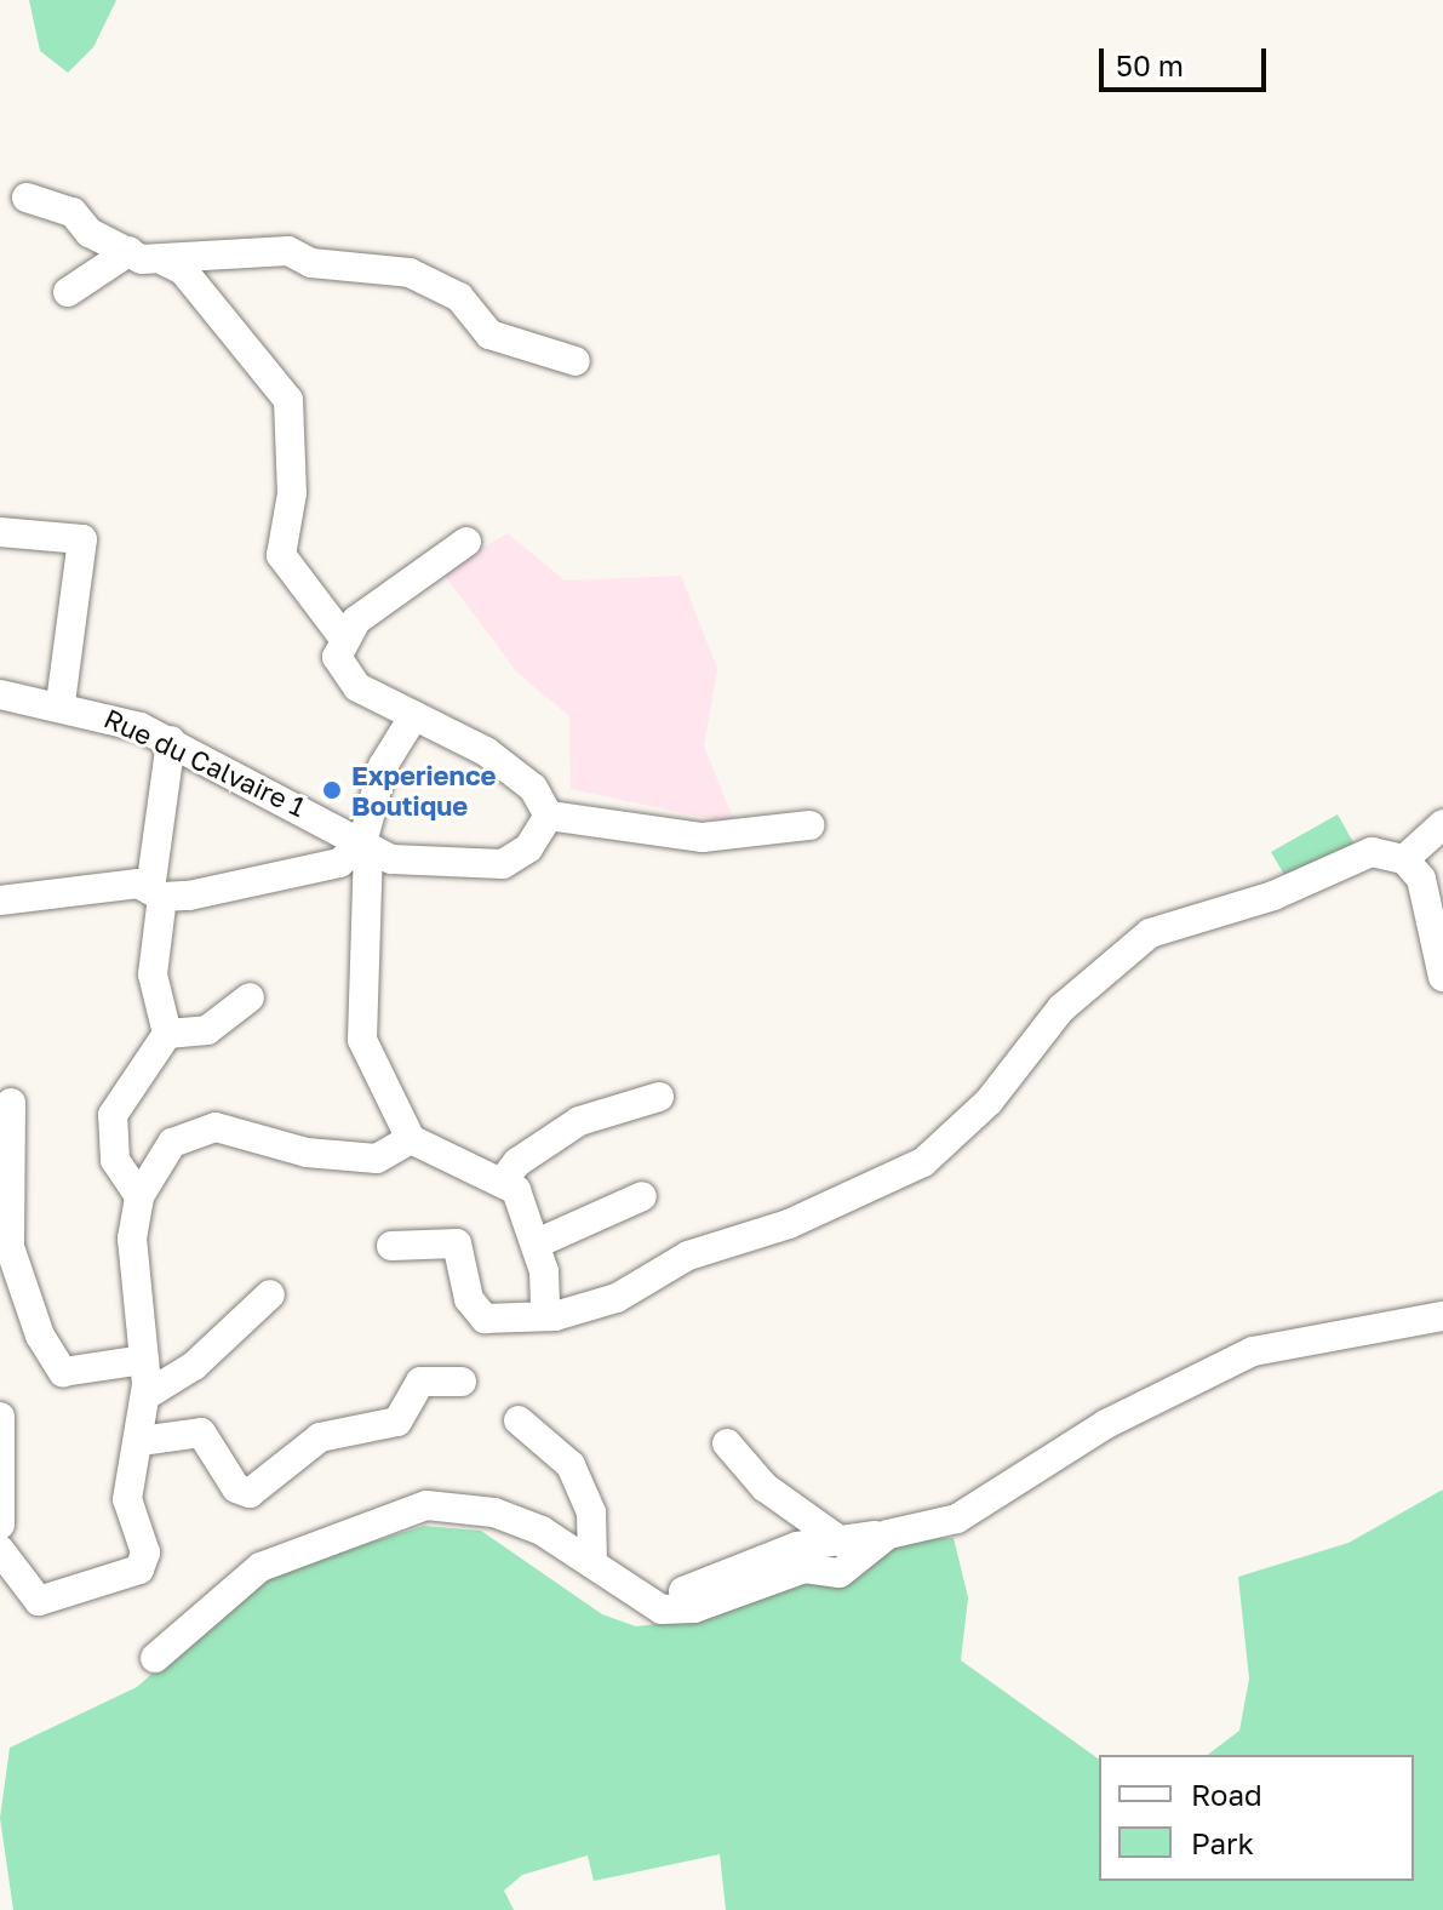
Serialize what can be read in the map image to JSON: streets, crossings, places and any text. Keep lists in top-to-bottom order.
{
  "streets": {
    "street": ["Rue du Calvaire 1"]
  },
  "places": ["Experience Boutique"],
  "legend": ["Road", "Park"],
  "scale_bar": "50 m"
}
